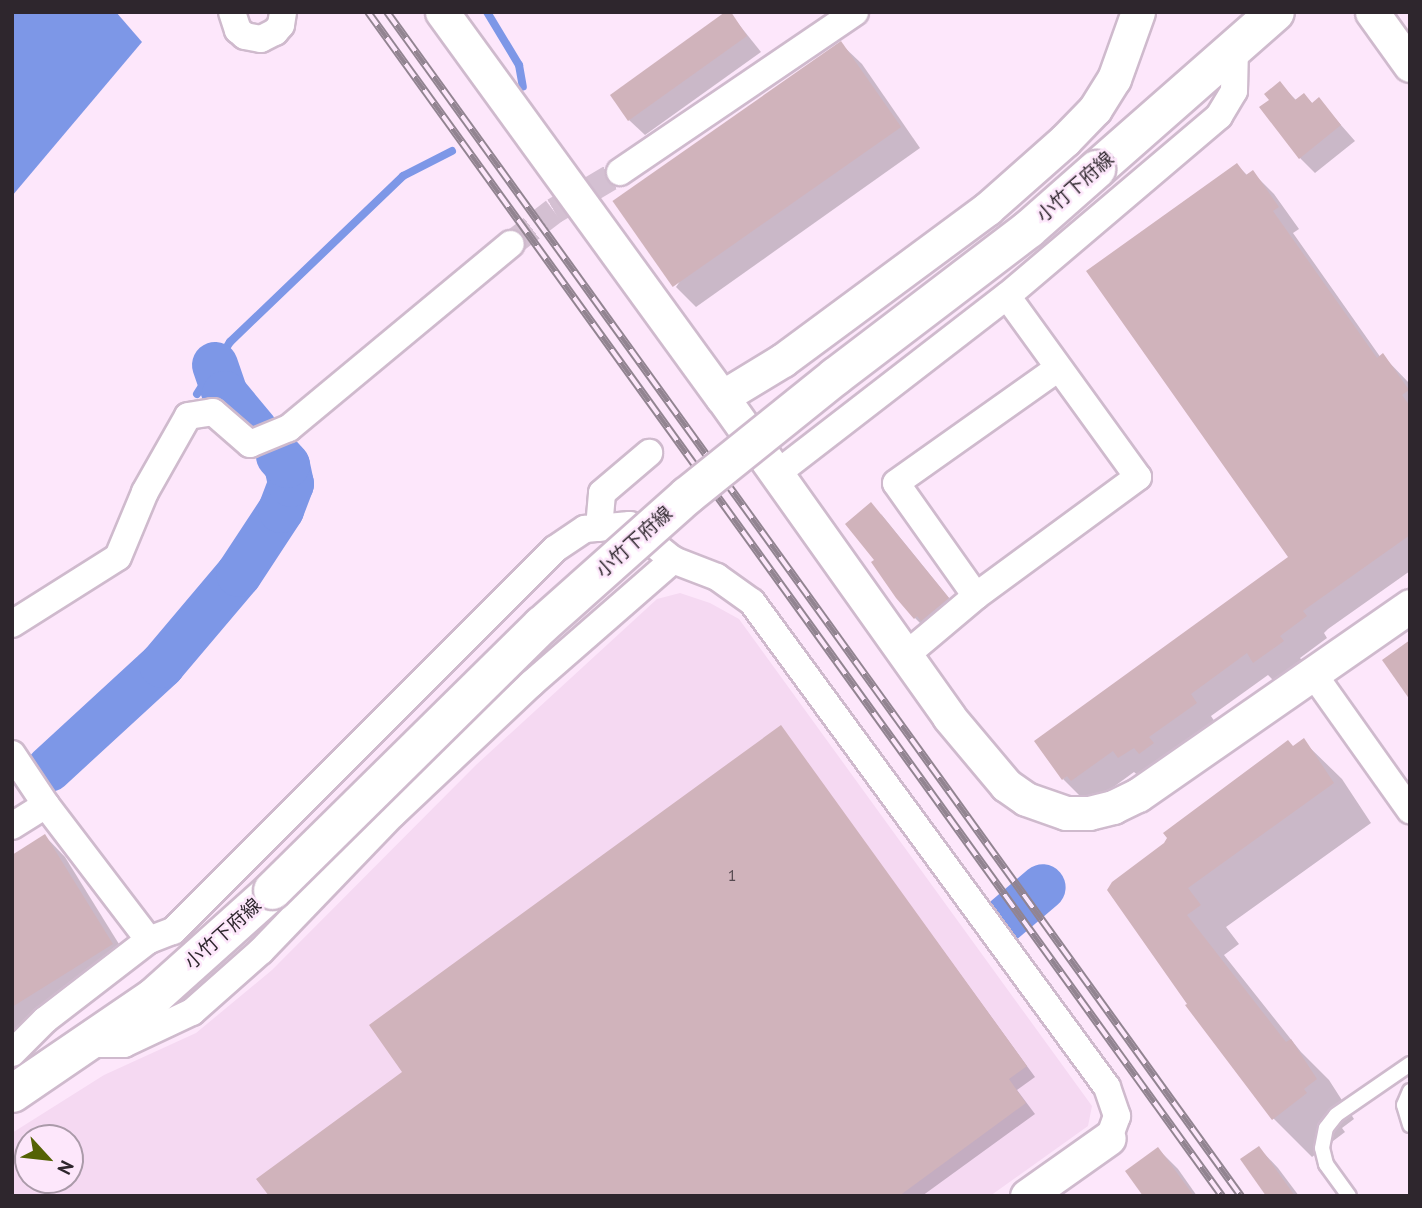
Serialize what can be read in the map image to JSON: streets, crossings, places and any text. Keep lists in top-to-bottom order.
{
  "streets": {
    "main road": ["小竹下府線"]
  },
  "house_numbers": ["1"],
  "north": "bottom right"
}
